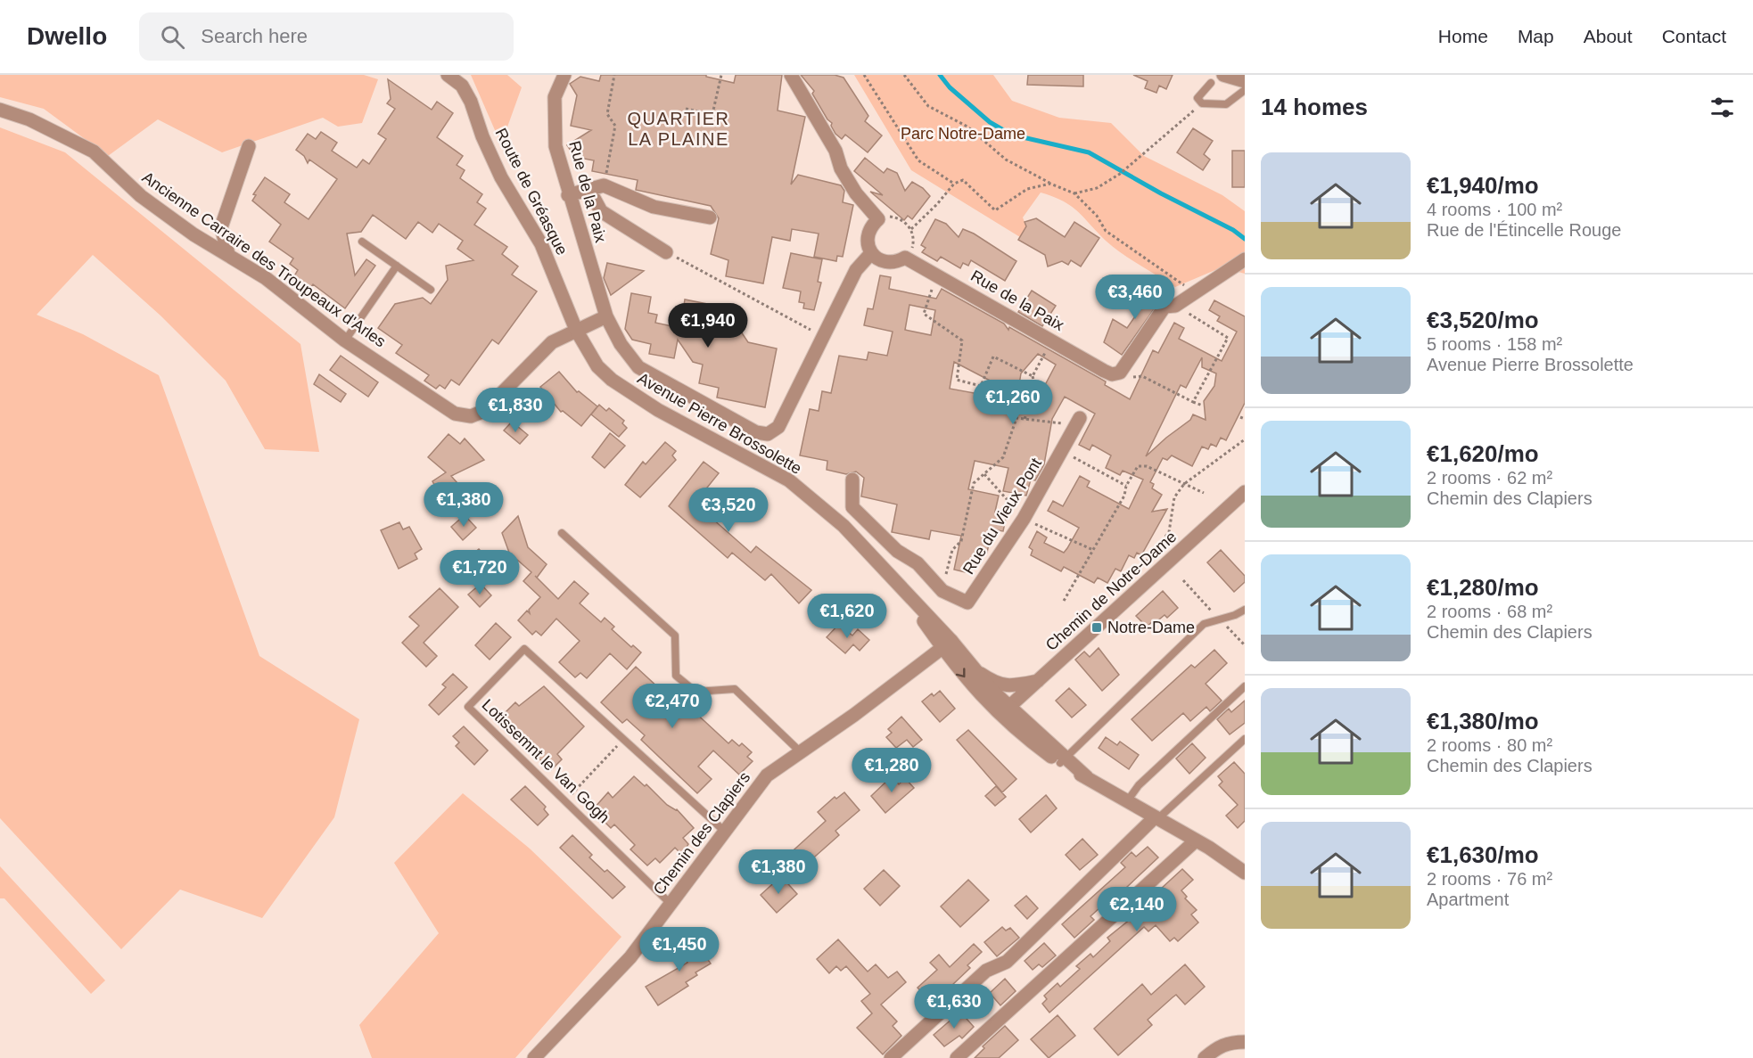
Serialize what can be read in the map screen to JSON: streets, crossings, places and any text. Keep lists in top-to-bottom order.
{
  "streets": {
    "street": [
      "Route de Gréasque",
      "Rue de la Paix",
      "Ancienne Carraire des Troupeaux d'Arles",
      "Avenue Pierre Brossolette",
      "Rue du Vieux Pont",
      "Chemin de Notre-Dame",
      "Chemin des Clapiers"
    ],
    "lane": ["Lotissemnt le Van Gogh"]
  },
  "crossings": [
    ["Route de Gréasque", "Ancienne Carraire des Troupeaux d'Arles"],
    ["Route de Gréasque", "Avenue Pierre Brossolette"],
    ["Rue de la Paix", "Ancienne Carraire des Troupeaux d'Arles"],
    ["Ancienne Carraire des Troupeaux d'Arles", "Avenue Pierre Brossolette"],
    ["Avenue Pierre Brossolette", "Chemin de Notre-Dame"],
    ["Avenue Pierre Brossolette", "Chemin des Clapiers"],
    ["Lotissemnt le Van Gogh", "Chemin des Clapiers"]
  ],
  "districts": ["QUARTIER LA PLAINE"],
  "parks": ["Parc Notre-Dame"],
  "places": {
    "transit": ["Notre-Dame"]
  },
  "page": {
    "header": "Dwello",
    "search": "Search here",
    "nav": [
      "Home",
      "Map",
      "About",
      "Contact"
    ],
    "heading": "14 homes",
    "list": [
      {
        "name": "€1,940/mo",
        "note": "4 rooms · 100 m² · Rue de l'Étincelle Rouge"
      },
      {
        "name": "€3,520/mo",
        "note": "5 rooms · 158 m² · Avenue Pierre Brossolette"
      },
      {
        "name": "€1,620/mo",
        "note": "2 rooms · 62 m² · Chemin des Clapiers"
      },
      {
        "name": "€1,280/mo",
        "note": "2 rooms · 68 m² · Chemin des Clapiers"
      },
      {
        "name": "€1,380/mo",
        "note": "2 rooms · 80 m² · Chemin des Clapiers"
      },
      {
        "name": "€1,630/mo",
        "note": "2 rooms · 76 m² · Apartment"
      }
    ],
    "price": [
      "€3,460",
      "€1,940",
      "€1,260",
      "€1,830",
      "€1,380",
      "€3,520",
      "€1,720",
      "€1,620",
      "€2,470",
      "€1,280",
      "€1,380",
      "€2,140",
      "€1,450",
      "€1,630"
    ]
  }
}
